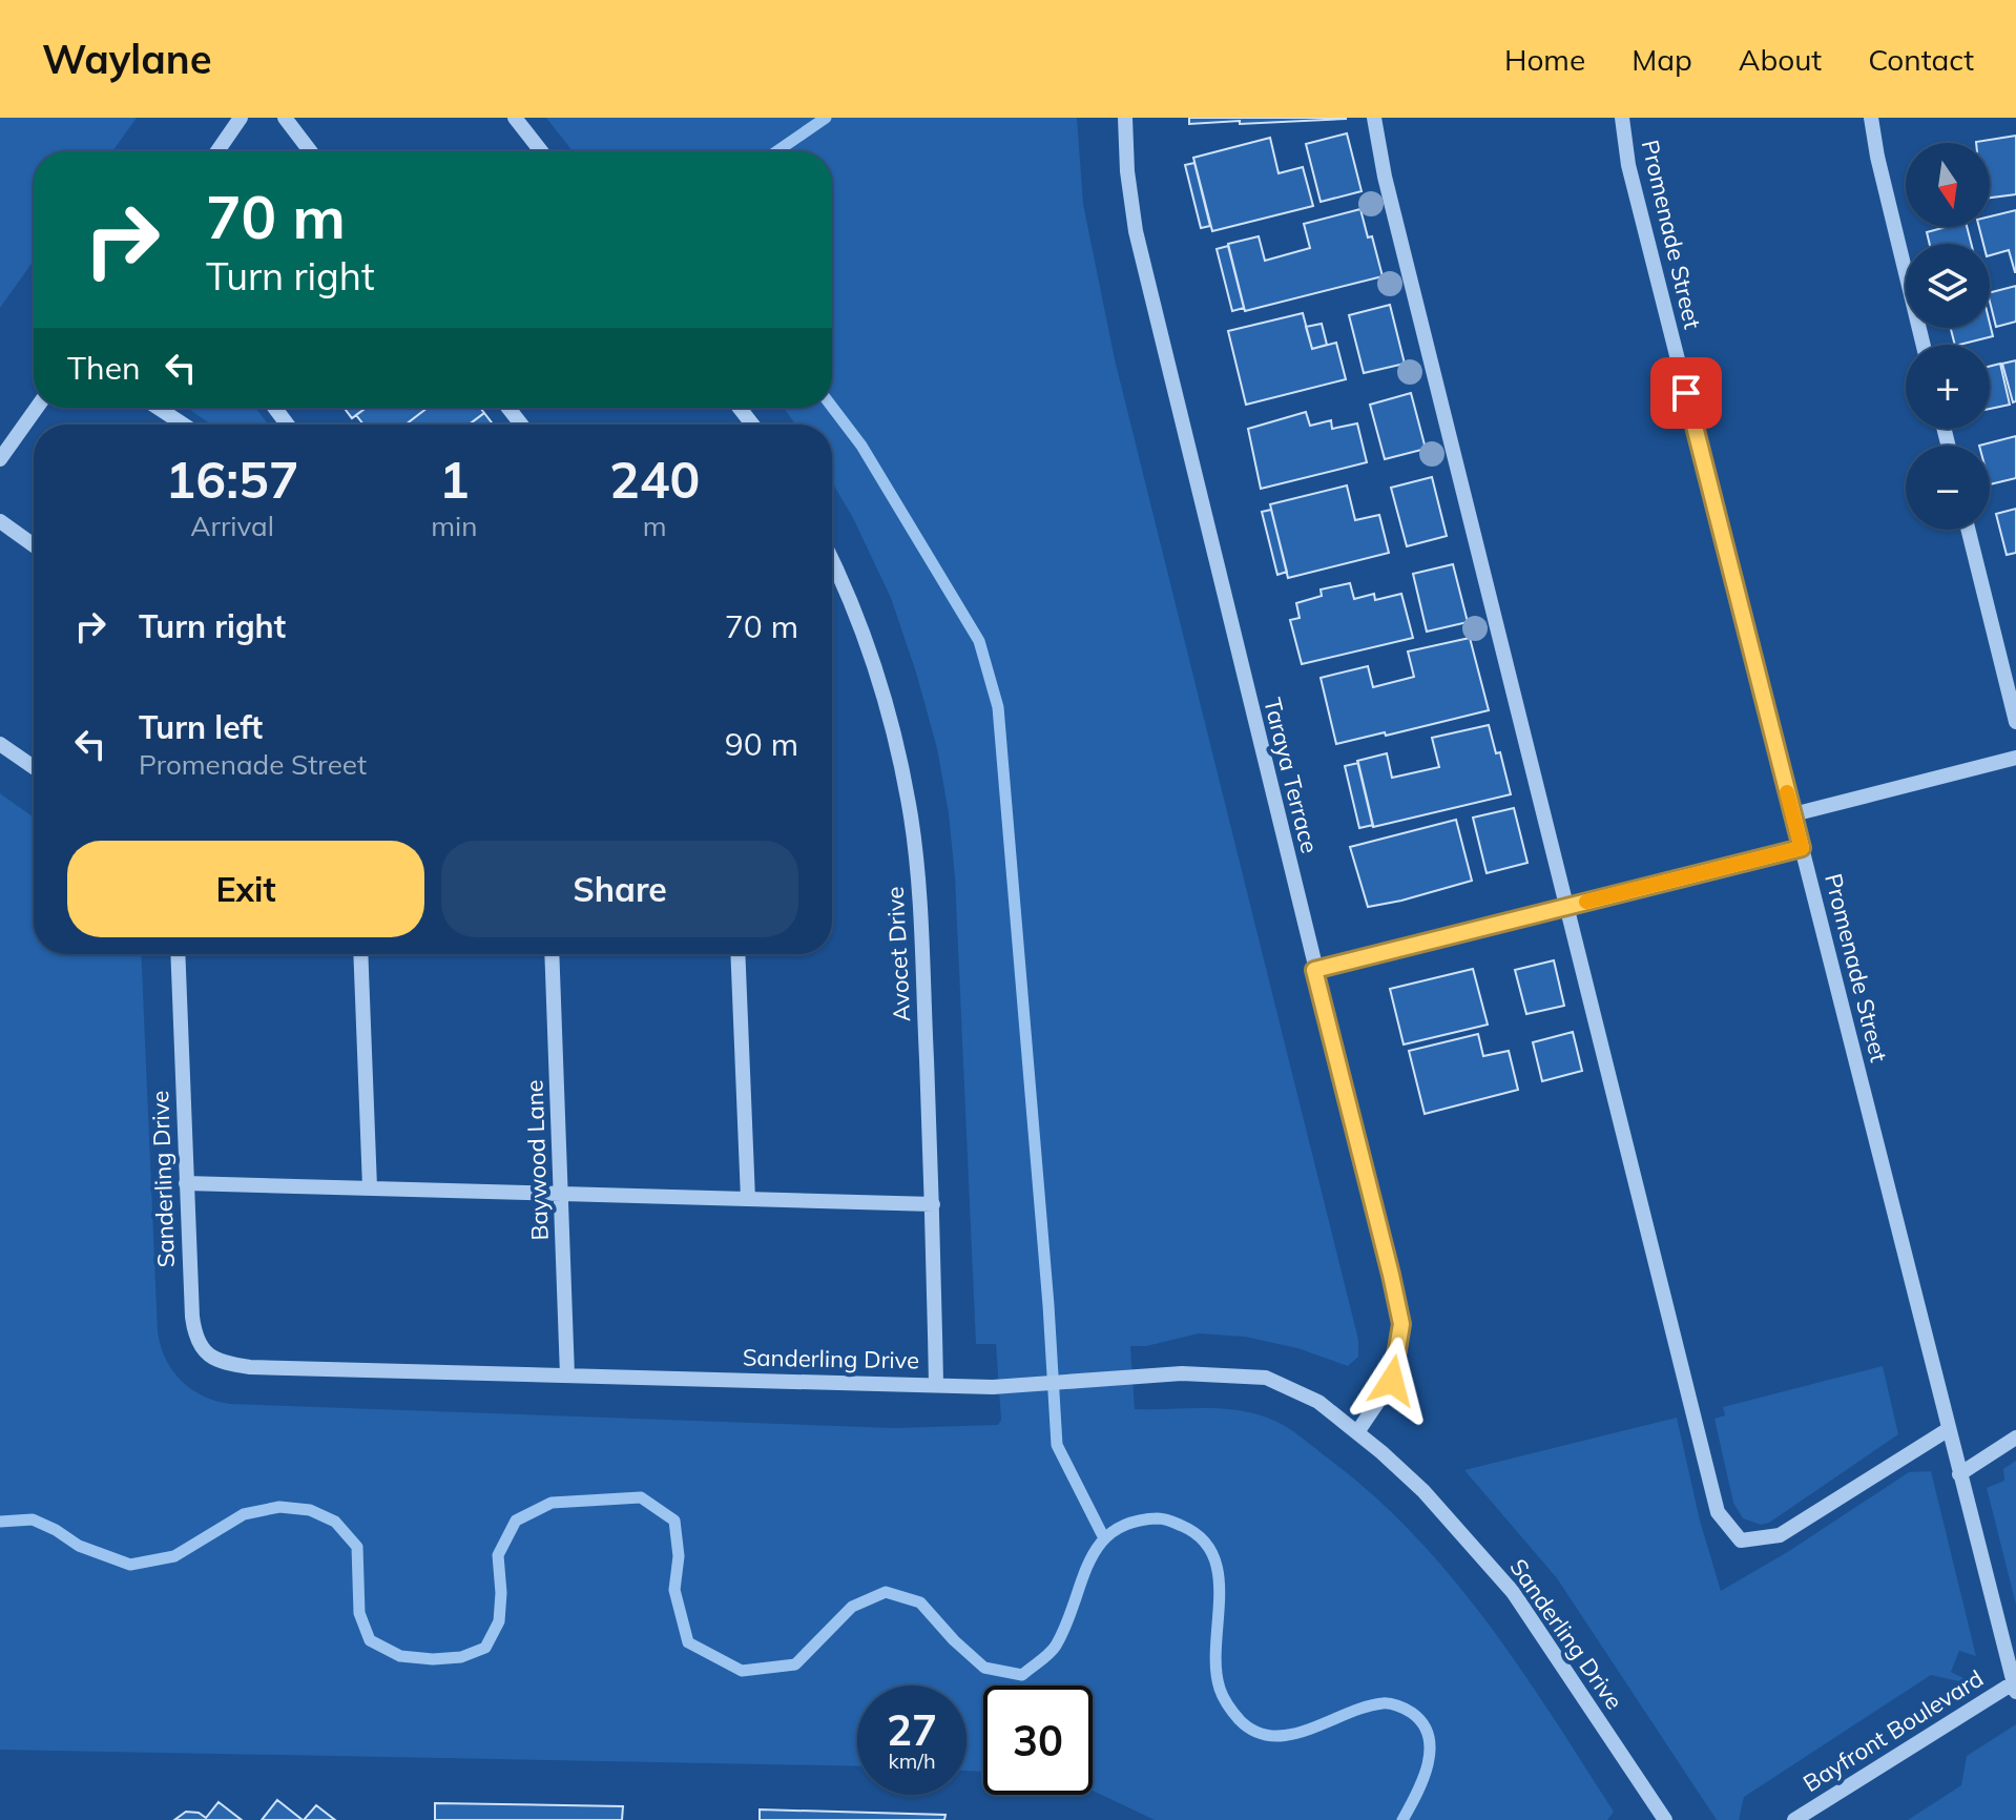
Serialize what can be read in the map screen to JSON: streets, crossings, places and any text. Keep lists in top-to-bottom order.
{
  "streets": {
    "street": [
      "Promenade Street",
      "Taraya Terrace",
      "Avocet Drive",
      "Baywood Lane",
      "Sanderling Drive",
      "Bayfront Boulevard"
    ]
  },
  "crossings": [
    ["Promenade Street", "Bayfront Boulevard"],
    ["Taraya Terrace", "Sanderling Drive"],
    ["Avocet Drive", "Sanderling Drive"],
    ["Baywood Lane", "Sanderling Drive"]
  ],
  "north": "bottom",
  "page": {
    "header": "Waylane",
    "nav": [
      "Home",
      "Map",
      "About",
      "Contact"
    ],
    "map_buttons": ["+", "−"],
    "turn": ["70 m", "Turn right"],
    "then": "Then",
    "eta": [
      "16:57",
      "Arrival",
      "1",
      "min",
      "240",
      "m"
    ],
    "list": [
      {
        "name": "Turn right",
        "value": "70 m"
      },
      {
        "name": "Turn left",
        "note": "Promenade Street",
        "value": "90 m"
      }
    ],
    "buttons": ["Exit", "Share"],
    "speed": "27 km/h",
    "limit": "30"
  }
}
